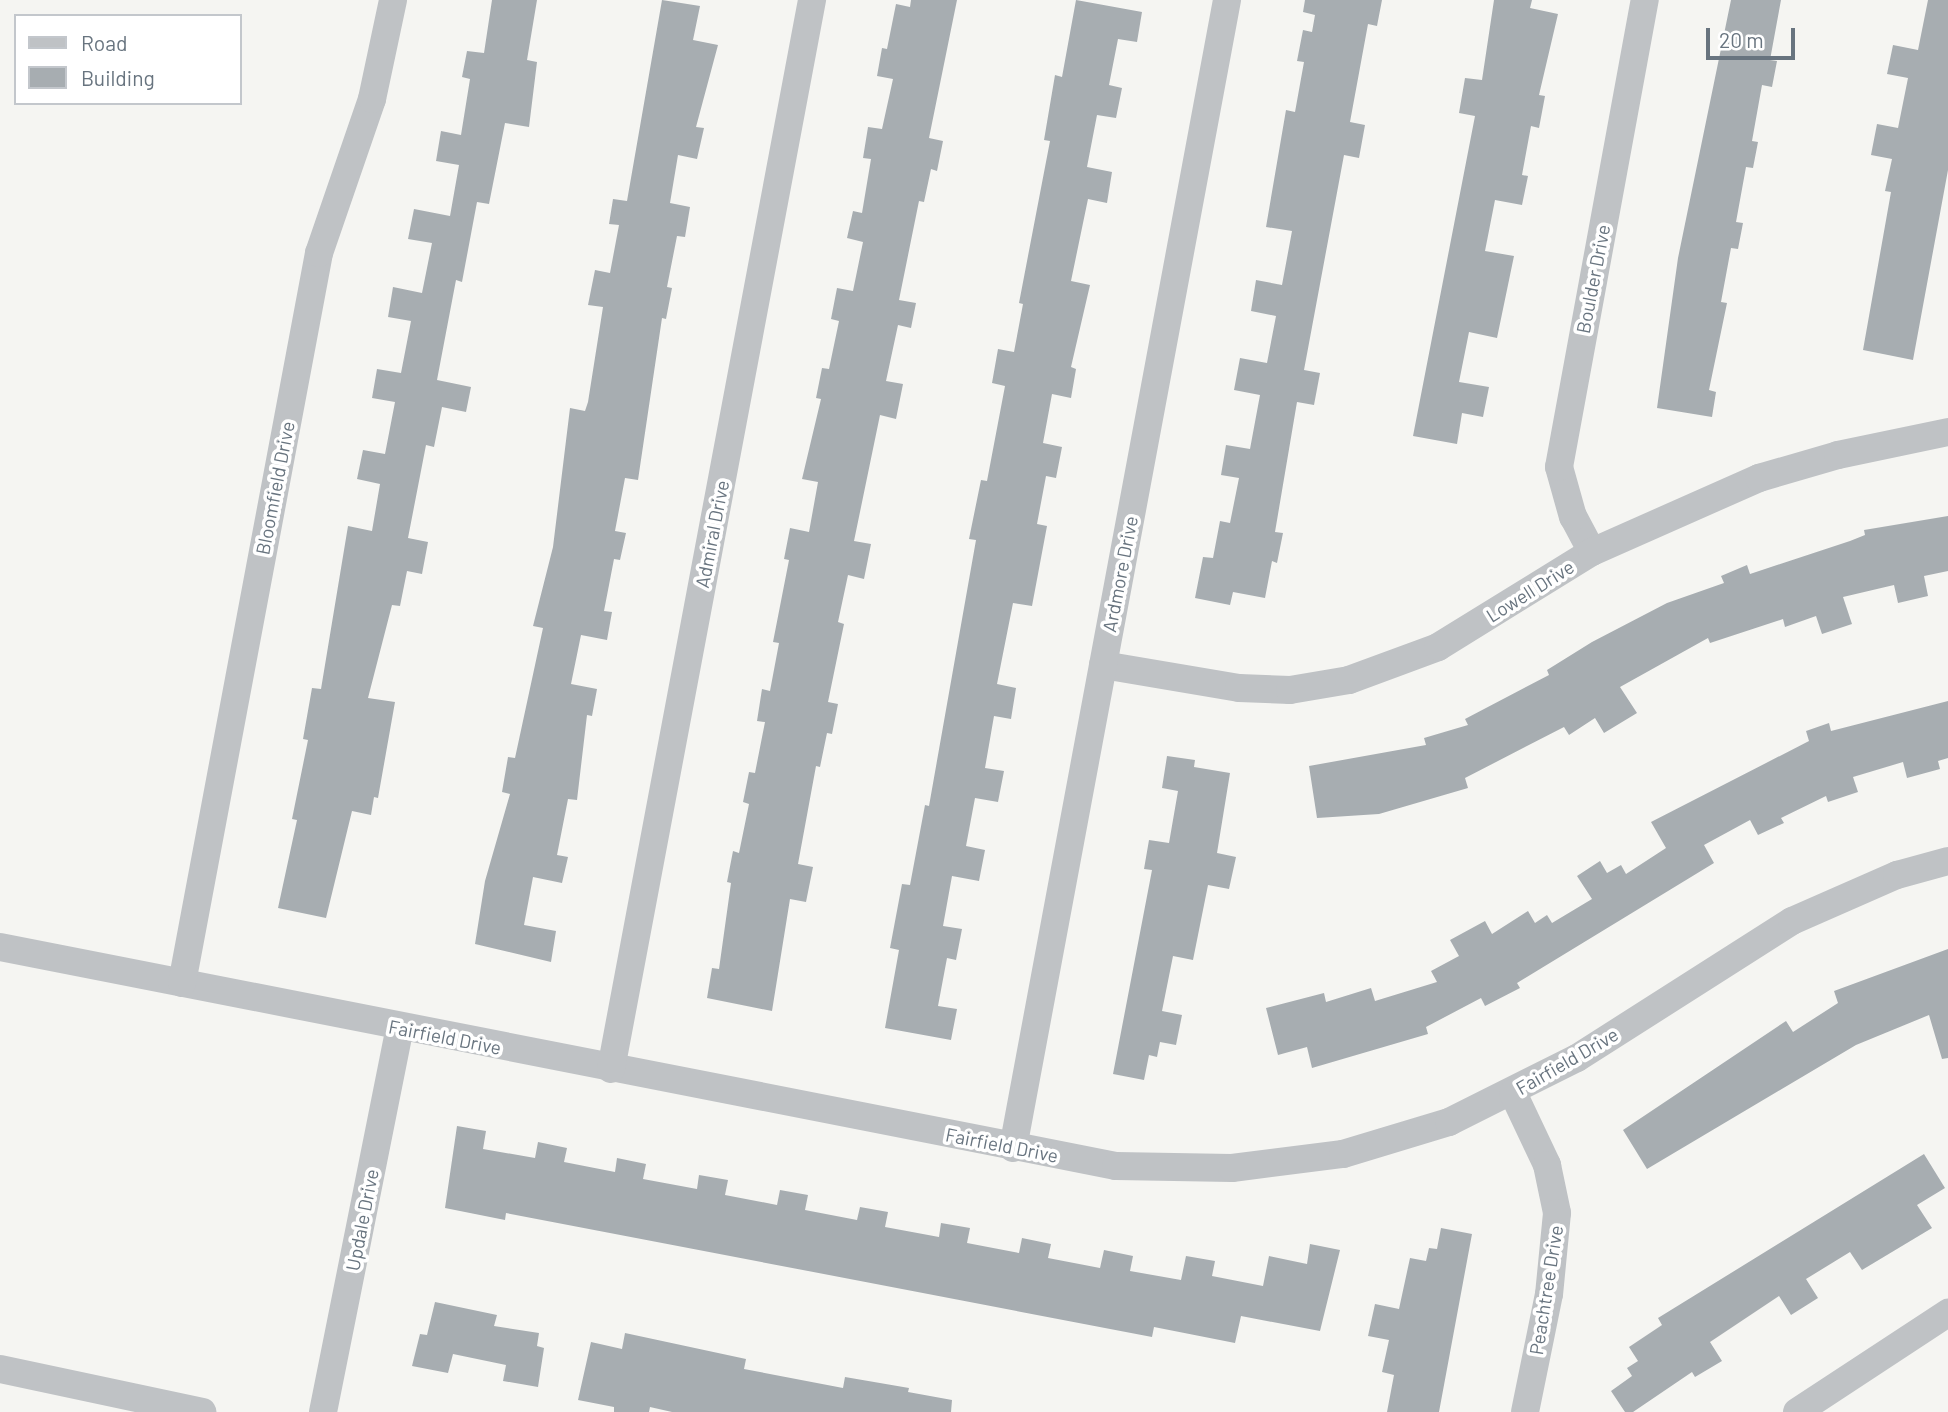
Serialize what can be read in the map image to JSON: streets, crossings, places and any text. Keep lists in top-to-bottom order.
{
  "streets": {
    "street": [
      "Boulder Drive",
      "Bloomfield Drive",
      "Admiral Drive",
      "Ardmore Drive",
      "Lowell Drive",
      "Fairfield Drive",
      "Updale Drive",
      "Peachtree Drive"
    ]
  },
  "crossings": [
    ["Boulder Drive", "Lowell Drive"],
    ["Bloomfield Drive", "Fairfield Drive"],
    ["Admiral Drive", "Fairfield Drive"],
    ["Ardmore Drive", "Lowell Drive"],
    ["Ardmore Drive", "Fairfield Drive"],
    ["Fairfield Drive", "Updale Drive"],
    ["Fairfield Drive", "Peachtree Drive"]
  ],
  "legend": ["Road", "Building"],
  "scale_bar": "20 m"
}
